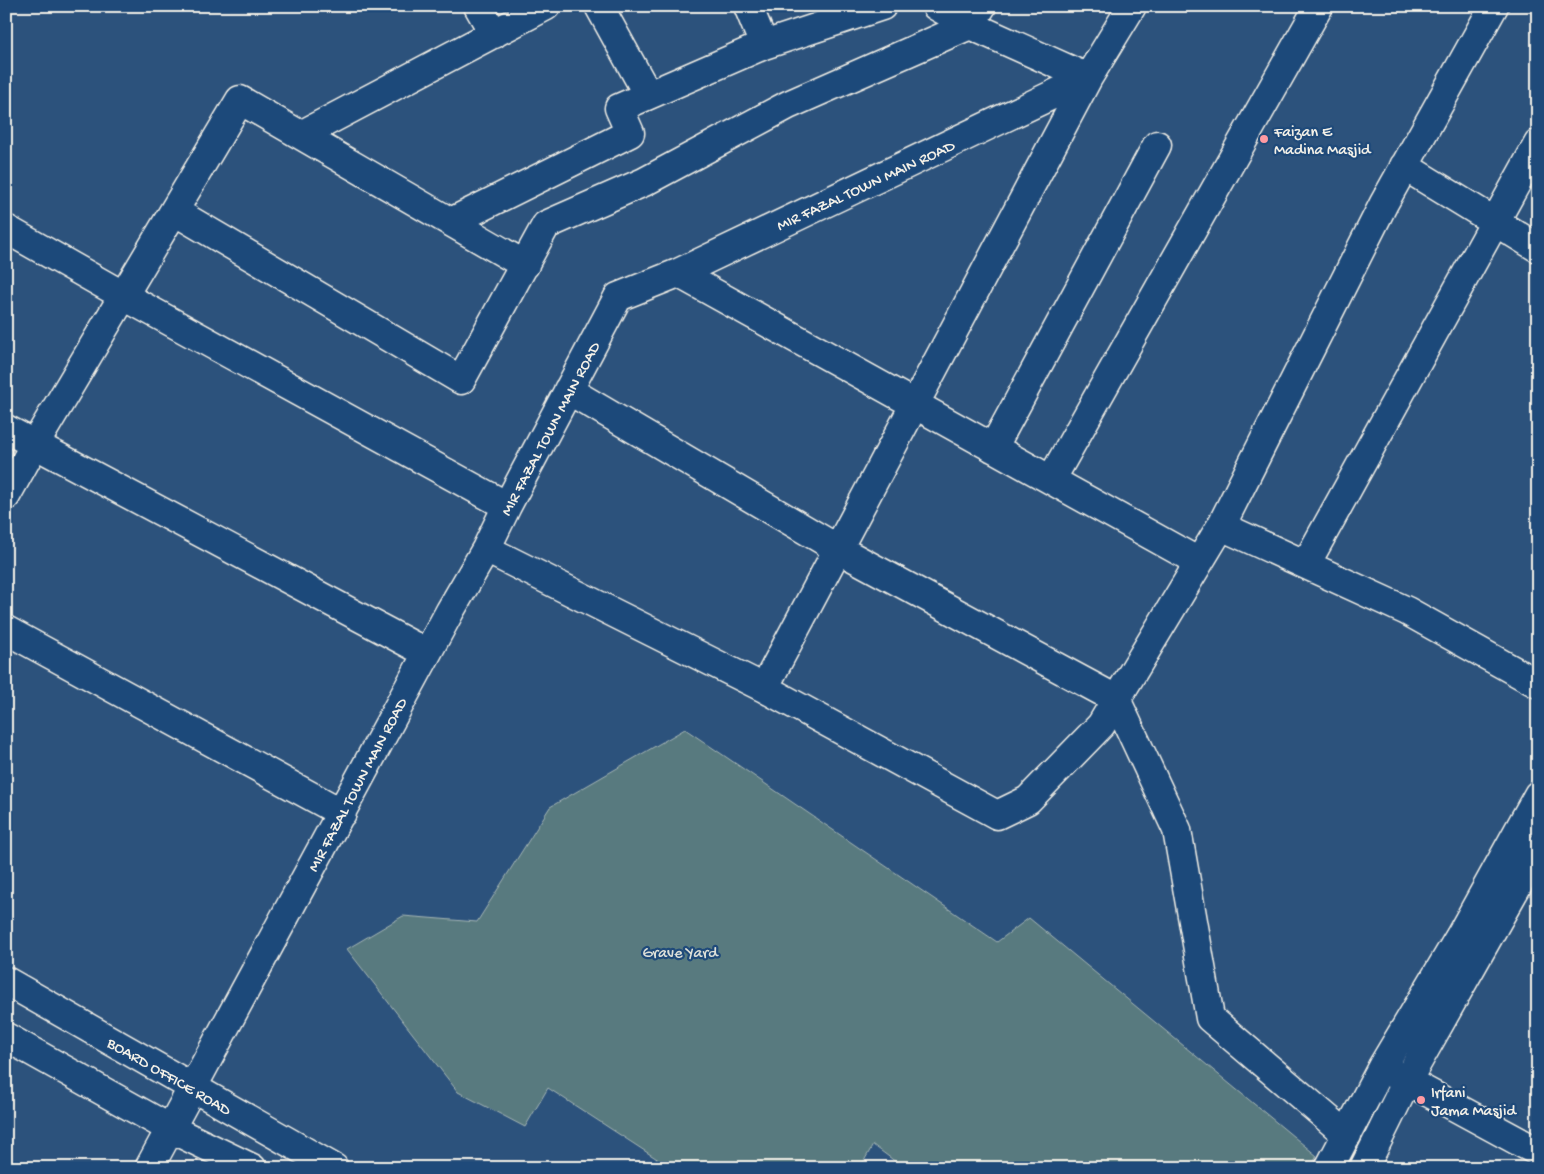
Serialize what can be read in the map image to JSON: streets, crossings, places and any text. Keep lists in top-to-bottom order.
{
  "streets": {
    "street": ["MIR FAZAL TOWN MAIN ROAD", "BOARD OFFICE ROAD"]
  },
  "crossings": [
    ["MIR FAZAL TOWN MAIN ROAD", "BOARD OFFICE ROAD"]
  ],
  "parks": ["Grave Yard"],
  "places": ["Faizan E Madina Masjid", "Irfani Jama Masjid"]
}
